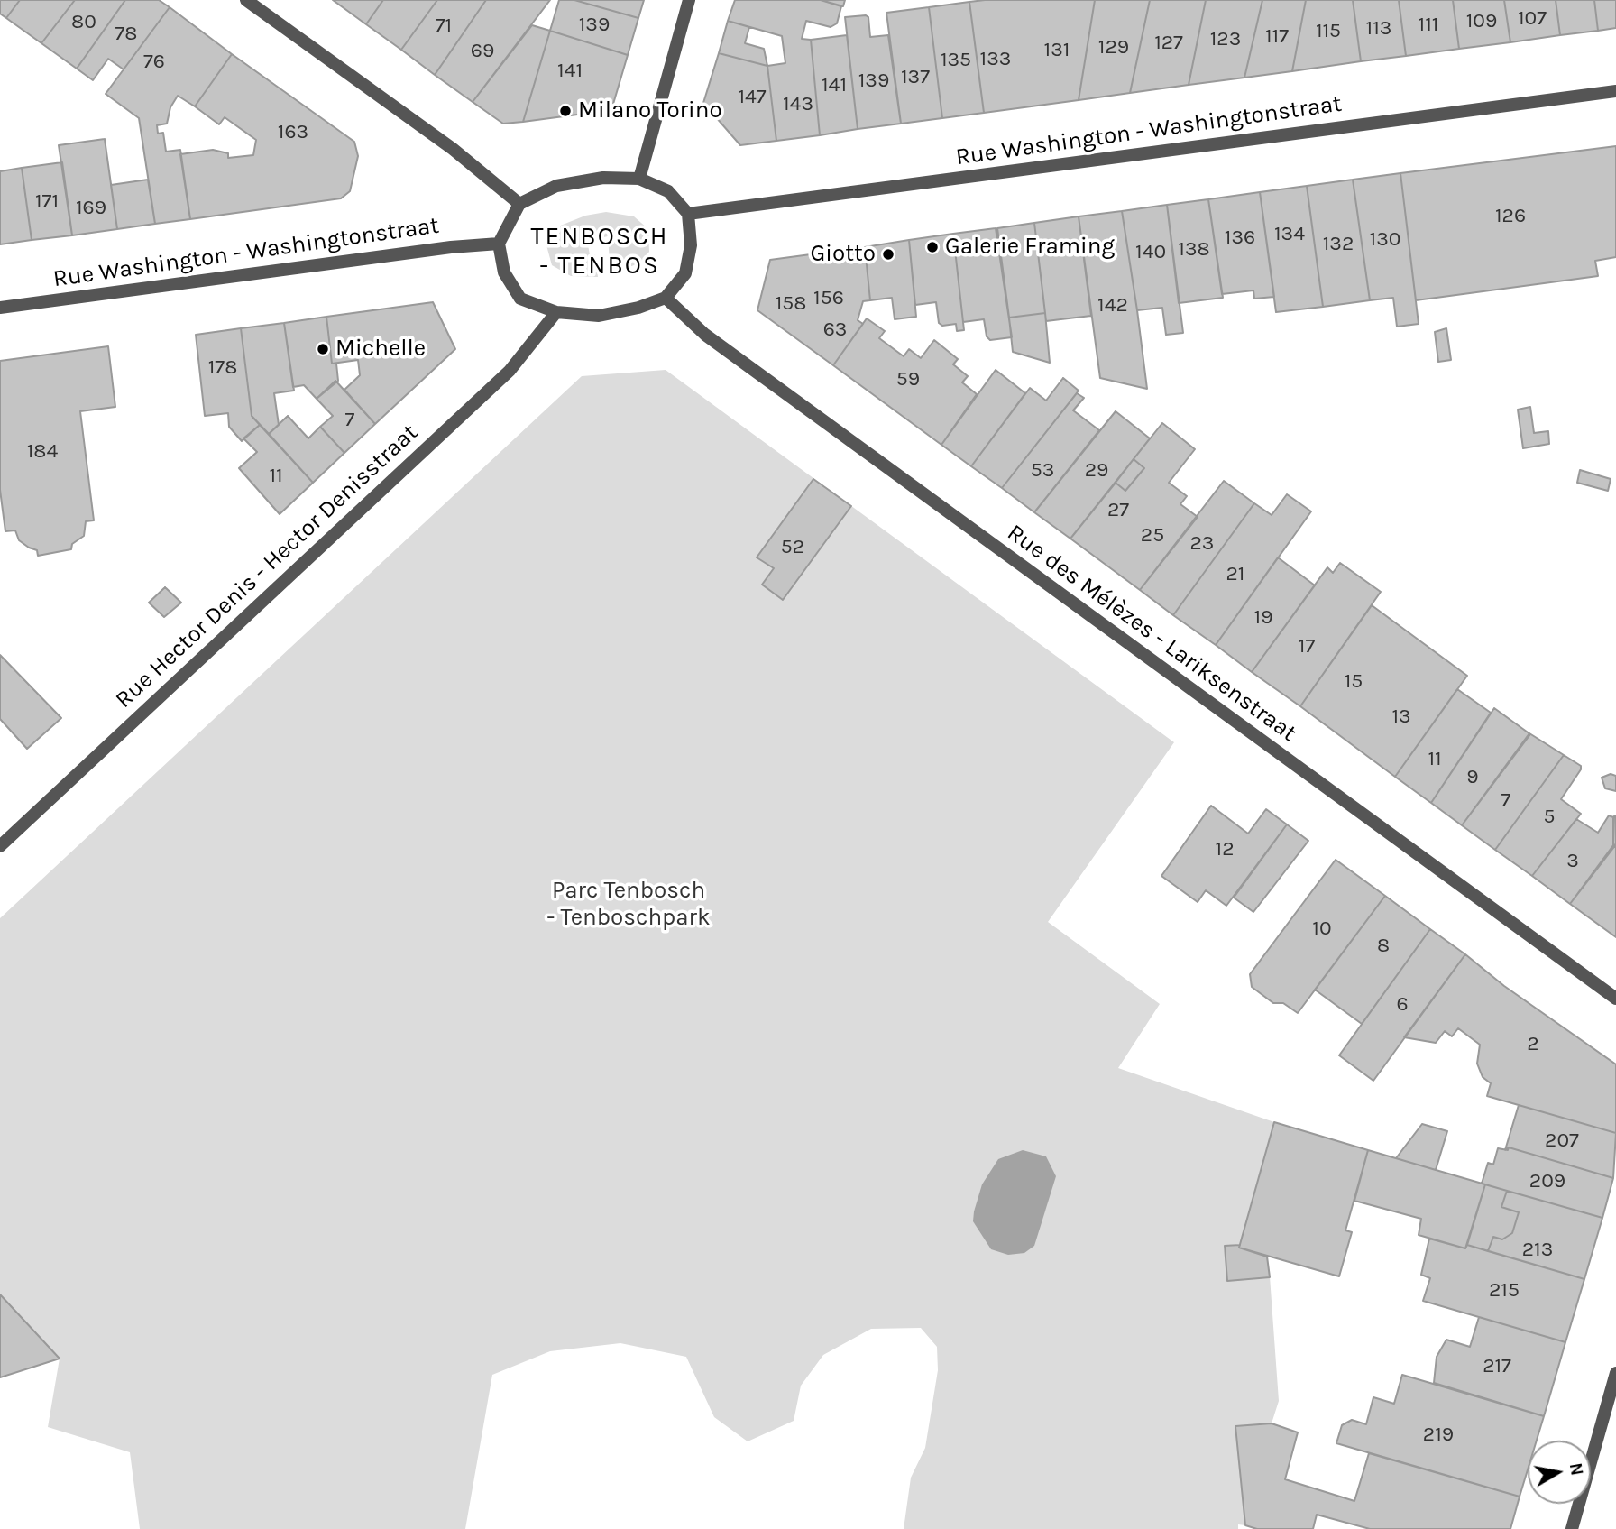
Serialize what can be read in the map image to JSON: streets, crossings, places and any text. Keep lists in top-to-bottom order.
{
  "streets": {
    "street": ["Rue Washington - Washingtonstraat", "Rue Hector Denis - Hector Denisstraat", "Rue des Mélèzes - Lariksenstraat"]
  },
  "crossings": [
    ["Rue Washington - Washingtonstraat", "Rue Hector Denis - Hector Denisstraat"],
    ["Rue Washington - Washingtonstraat", "Rue des Mélèzes - Lariksenstraat"],
    ["Rue Hector Denis - Hector Denisstraat", "Rue des Mélèzes - Lariksenstraat"]
  ],
  "districts": ["TENBOSCH - TENBOS"],
  "parks": ["Parc Tenbosch - Tenboschpark"],
  "places": [
    "Milano Torino",
    "Galerie Framing",
    "Giotto",
    "Michelle"
  ],
  "house_numbers": [
    "107",
    "109",
    "80",
    "139",
    "111",
    "71",
    "113",
    "115",
    "78",
    "117",
    "123",
    "127",
    "129",
    "131",
    "69",
    "133",
    "135",
    "76",
    "141",
    "137",
    "139",
    "141",
    "147",
    "143",
    "163",
    "171",
    "169",
    "126",
    "134",
    "136",
    "130",
    "132",
    "138",
    "140",
    "156",
    "158",
    "142",
    "63",
    "178",
    "59",
    "7",
    "184",
    "53",
    "29",
    "11",
    "27",
    "25",
    "23",
    "52",
    "21",
    "19",
    "17",
    "15",
    "13",
    "11",
    "9",
    "7",
    "5",
    "12",
    "3",
    "10",
    "8",
    "6",
    "2",
    "207",
    "209",
    "213",
    "215",
    "217",
    "219"
  ],
  "north": "right"
}
